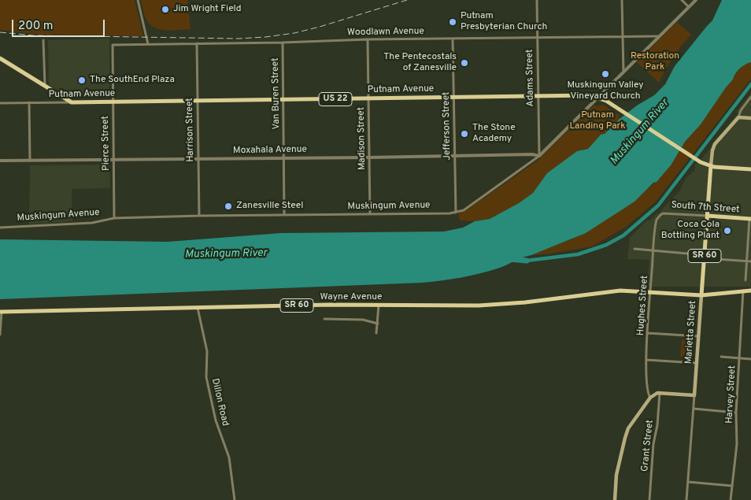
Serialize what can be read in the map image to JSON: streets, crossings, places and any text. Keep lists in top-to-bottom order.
{
  "streets": {
    "main road": [
      "Putnam Avenue",
      "US 22",
      "South 7th Street",
      "SR 60",
      "Wayne Avenue",
      "Marietta Street"
    ],
    "street": [
      "Woodlawn Avenue",
      "Adams Street",
      "Van Buren Street",
      "Jefferson Street",
      "Harrison Street",
      "Madison Street",
      "Pierce Street",
      "Moxahala Avenue",
      "Muskingum Avenue",
      "Hughes Street",
      "Harvey Street",
      "Dillon Road",
      "Grant Street"
    ]
  },
  "crossings": [
    ["Woodlawn Avenue", "Adams Street"],
    ["Woodlawn Avenue", "Van Buren Street"],
    ["Woodlawn Avenue", "Jefferson Street"],
    ["Woodlawn Avenue", "Harrison Street"],
    ["Woodlawn Avenue", "Madison Street"],
    ["Woodlawn Avenue", "Pierce Street"],
    ["Woodlawn Avenue", "Muskingum Avenue"],
    ["Adams Street", "Putnam Avenue"],
    ["Adams Street", "Moxahala Avenue"],
    ["Adams Street", "Muskingum Avenue"],
    ["Putnam Avenue", "Van Buren Street"],
    ["Putnam Avenue", "US 22"],
    ["Putnam Avenue", "Jefferson Street"],
    ["Putnam Avenue", "Harrison Street"],
    ["Putnam Avenue", "Madison Street"],
    ["Putnam Avenue", "Pierce Street"],
    ["Putnam Avenue", "Muskingum Avenue"],
    ["Putnam Avenue", "Marietta Street"],
    ["Van Buren Street", "Moxahala Avenue"],
    ["Van Buren Street", "Muskingum Avenue"],
    ["US 22", "Marietta Street"],
    ["Jefferson Street", "Moxahala Avenue"],
    ["Jefferson Street", "Muskingum Avenue"],
    ["Harrison Street", "Moxahala Avenue"],
    ["Harrison Street", "Muskingum Avenue"],
    ["Madison Street", "Moxahala Avenue"],
    ["Madison Street", "Muskingum Avenue"],
    ["Pierce Street", "Moxahala Avenue"],
    ["Pierce Street", "Muskingum Avenue"],
    ["Moxahala Avenue", "Muskingum Avenue"],
    ["South 7th Street", "Hughes Street"],
    ["South 7th Street", "Marietta Street"],
    ["SR 60", "Wayne Avenue"],
    ["SR 60", "Marietta Street"],
    ["SR 60", "Harvey Street"],
    ["Wayne Avenue", "Hughes Street"],
    ["Wayne Avenue", "Marietta Street"],
    ["Wayne Avenue", "Dillon Road"]
  ],
  "water": ["Muskingum River"],
  "parks": ["Restoration Park", "Putnam Landing Park"],
  "places": [
    "Jim Wright Field",
    "Putnam Presbyterian Church",
    "The Pentecostals of Zanesville",
    "Muskingum Valley Vineyard Church",
    "The SouthEnd Plaza",
    "The Stone Academy",
    "Zanesville Steel",
    "Coca Cola Bottling Plant"
  ],
  "scale_bar": "200 m"
}
